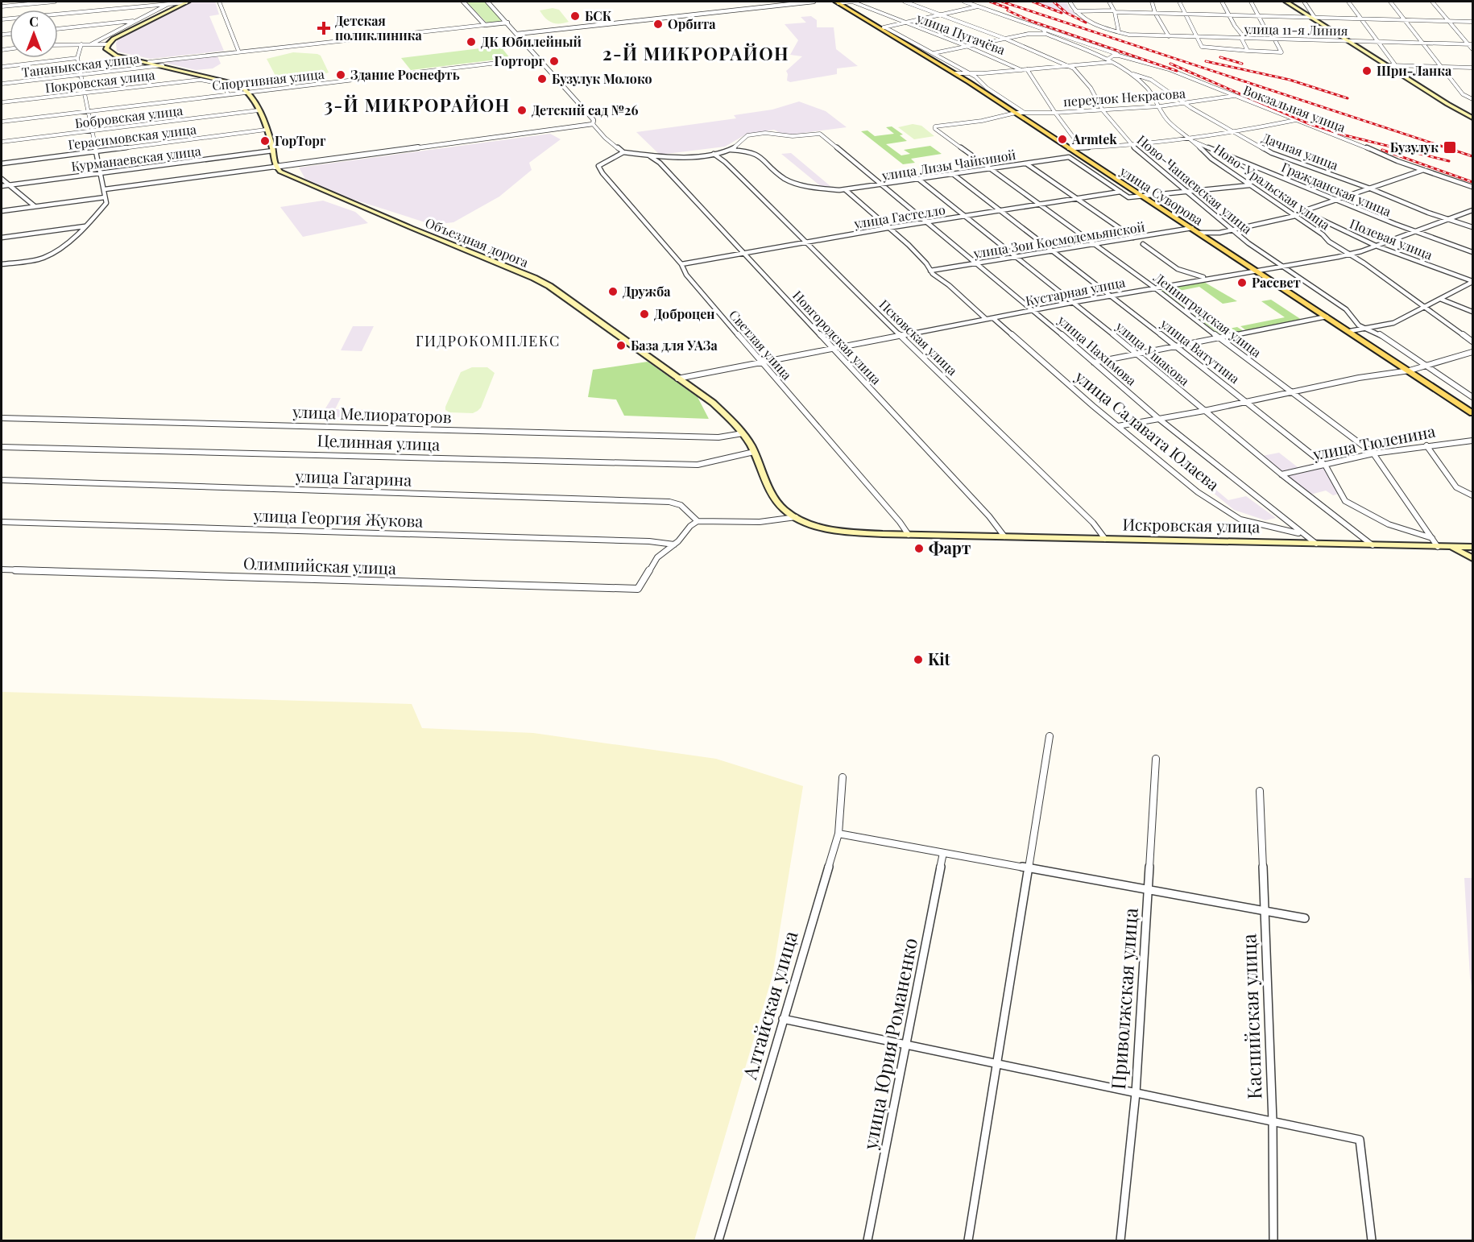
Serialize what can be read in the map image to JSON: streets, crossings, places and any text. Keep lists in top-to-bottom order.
{
  "streets": {
    "main road": ["улица Суворова", "Объездная дорога", "Искровская улица"],
    "street": [
      "улица 11-я Линия",
      "улица Пугачёва",
      "Тананыкская улица",
      "Спортивная улица",
      "Покровская улица",
      "переулок Некрасова",
      "Вокзальная улица",
      "Бобровская улица",
      "Герасимовская улица",
      "Дачная улица",
      "Курманаевская улица",
      "улица Лизы Чайкиной",
      "Ново-Чапаевская улица",
      "Ново-Уральская улица",
      "Гражданская улица",
      "улица Гастелло",
      "Полевая улица",
      "улица Зои Космодемьянской",
      "Кустарная улица",
      "Ленинградская улица",
      "Новгородская улица",
      "Псковская улица",
      "Светлая улица",
      "улица Нахимова",
      "улица Ватутина",
      "улица Ушакова",
      "улица Мелиораторов",
      "улица Салавата Юлаева",
      "Целинная улица",
      "улица Тюленина",
      "улица Гагарина",
      "улица Георгия Жукова",
      "Олимпийская улица",
      "Приволжская улица",
      "Алтайская улица",
      "Каспийская улица",
      "улица Юрия Романенко"
    ]
  },
  "crossings": [
    ["улица Пугачёва", "улица Суворова"],
    ["Спортивная улица", "Покровская улица"],
    ["переулок Некрасова", "Вокзальная улица"],
    ["переулок Некрасова", "Дачная улица"],
    ["переулок Некрасова", "Ново-Чапаевская улица"],
    ["переулок Некрасова", "Ново-Уральская улица"],
    ["переулок Некрасова", "улица Суворова"],
    ["переулок Некрасова", "Ленинградская улица"],
    ["Вокзальная улица", "Ново-Уральская улица"],
    ["Дачная улица", "Ново-Уральская улица"],
    ["Дачная улица", "Кустарная улица"],
    ["улица Лизы Чайкиной", "улица Гастелло"],
    ["улица Лизы Чайкиной", "Ленинградская улица"],
    ["улица Лизы Чайкиной", "улица Нахимова"],
    ["улица Лизы Чайкиной", "улица Ватутина"],
    ["улица Лизы Чайкиной", "улица Ушакова"],
    ["Ново-Чапаевская улица", "Кустарная улица"],
    ["Ново-Уральская улица", "Гражданская улица"],
    ["Ново-Уральская улица", "Кустарная улица"],
    ["Гражданская улица", "Кустарная улица"],
    ["улица Суворова", "улица Зои Космодемьянской"],
    ["улица Суворова", "Кустарная улица"],
    ["улица Гастелло", "Ленинградская улица"],
    ["улица Гастелло", "Новгородская улица"],
    ["улица Гастелло", "Псковская улица"],
    ["улица Гастелло", "Светлая улица"],
    ["улица Гастелло", "улица Нахимова"],
    ["улица Гастелло", "улица Ватутина"],
    ["улица Гастелло", "улица Ушакова"],
    ["Полевая улица", "Кустарная улица"],
    ["улица Зои Космодемьянской", "Ленинградская улица"],
    ["улица Зои Космодемьянской", "улица Нахимова"],
    ["улица Зои Космодемьянской", "улица Ватутина"],
    ["улица Зои Космодемьянской", "улица Ушакова"],
    ["Объездная дорога", "Кустарная улица"],
    ["Объездная дорога", "Светлая улица"],
    ["Объездная дорога", "улица Мелиораторов"],
    ["Объездная дорога", "Целинная улица"],
    ["Объездная дорога", "Искровская улица"],
    ["Кустарная улица", "Ленинградская улица"],
    ["Кустарная улица", "Новгородская улица"],
    ["Кустарная улица", "Псковская улица"],
    ["Кустарная улица", "Светлая улица"],
    ["Кустарная улица", "улица Нахимова"],
    ["Кустарная улица", "улица Ватутина"],
    ["Кустарная улица", "улица Ушакова"],
    ["Кустарная улица", "улица Салавата Юлаева"],
    ["Ленинградская улица", "улица Ватутина"],
    ["Ленинградская улица", "улица Тюленина"],
    ["Ленинградская улица", "Искровская улица"],
    ["Новгородская улица", "Искровская улица"],
    ["Псковская улица", "Искровская улица"],
    ["Светлая улица", "Искровская улица"],
    ["улица Нахимова", "улица Салавата Юлаева"],
    ["улица Нахимова", "Искровская улица"],
    ["улица Ватутина", "улица Тюленина"],
    ["улица Ушакова", "улица Тюленина"],
    ["улица Ушакова", "Искровская улица"],
    ["улица Георгия Жукова", "Олимпийская улица"]
  ],
  "districts": ["2-Й МИКРОРАЙОН", "3-Й МИКРОРАЙОН", "ГИДРОКОМПЛЕКС"],
  "places": {
    "other": [
      "БСК",
      "Орбита",
      "ДК Юбилейный",
      "Горторг",
      "Шри-Ланка",
      "Здание Роснефть",
      "Бузулук Молоко",
      "Детский сад №26",
      "Armtek",
      "ГорТорг",
      "Рассвет",
      "Дружба",
      "Доброцен",
      "База для УАЗа",
      "Фарт",
      "Kit"
    ],
    "health": ["Детская поликлиника"],
    "transit": ["Бузулук"]
  },
  "north": "top"
}
